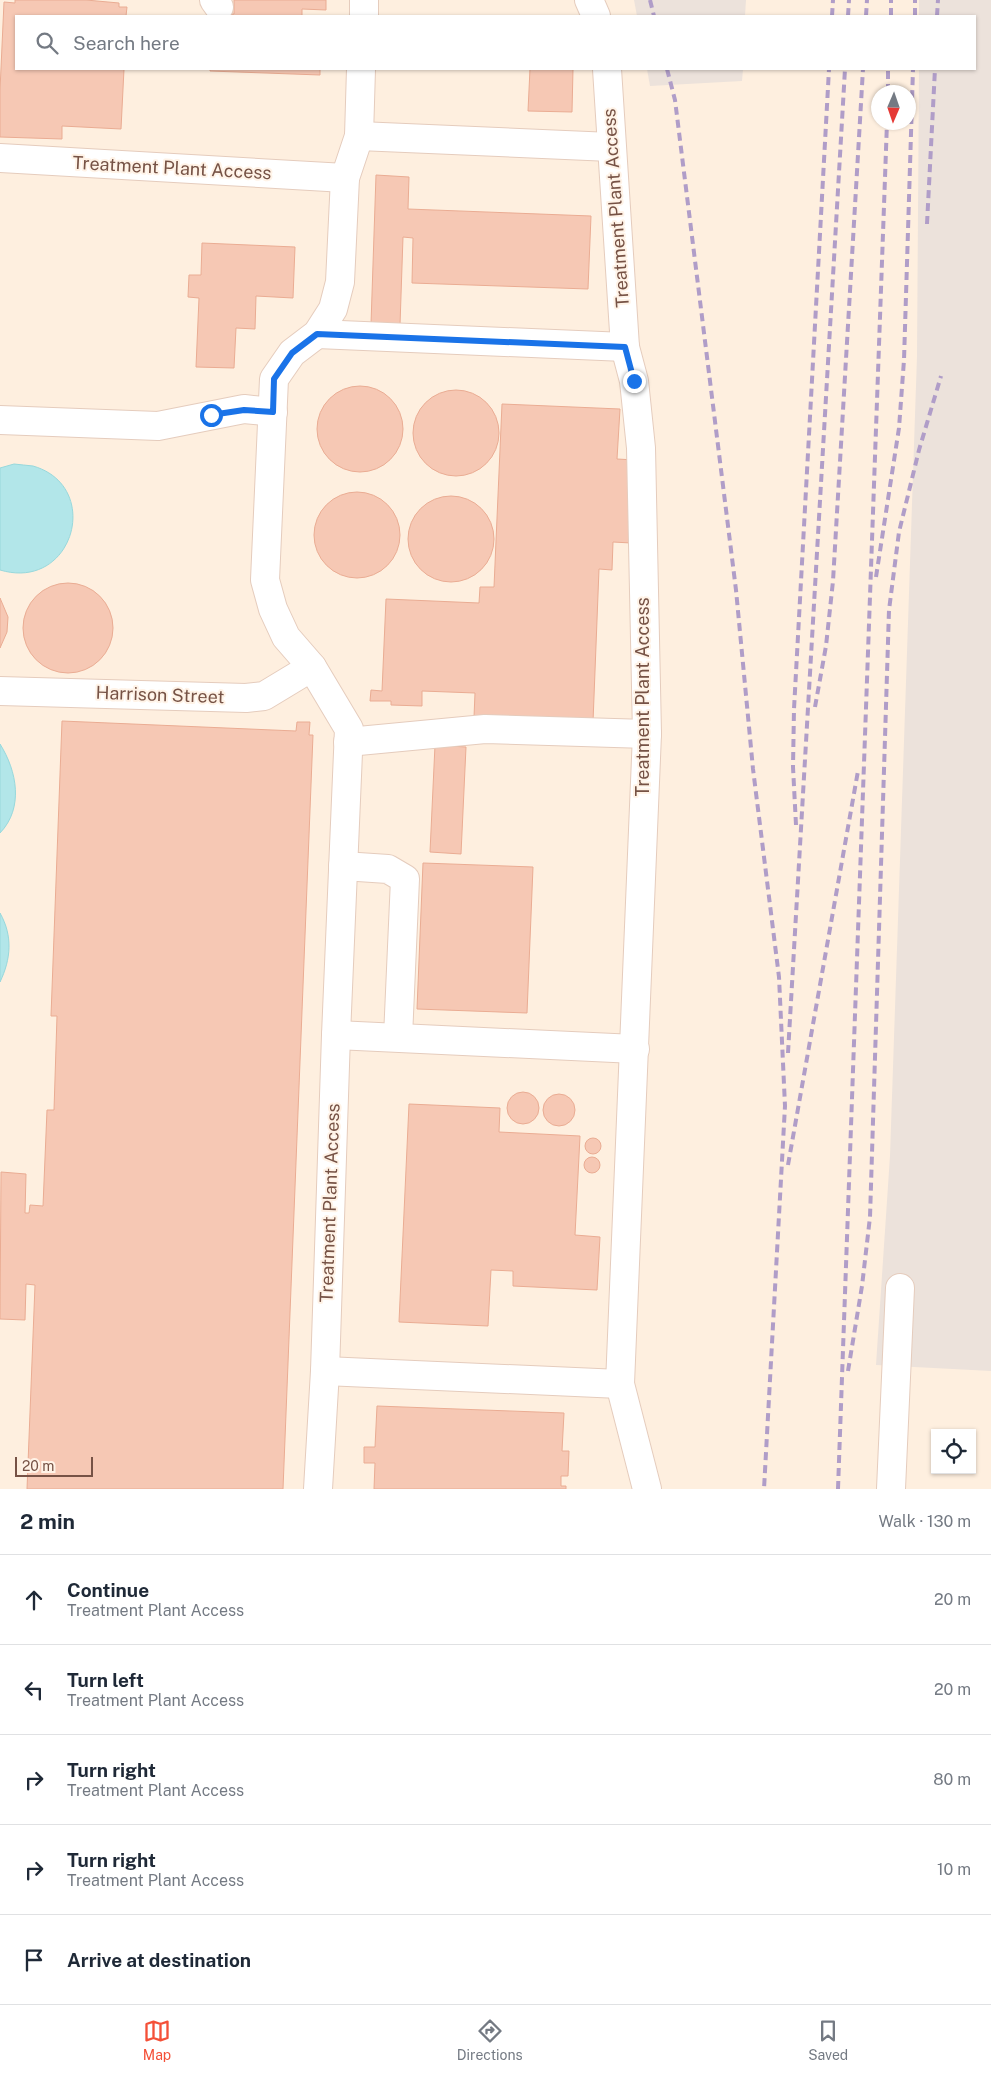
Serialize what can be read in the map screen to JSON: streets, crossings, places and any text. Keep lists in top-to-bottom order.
{
  "streets": {
    "lane": ["Treatment Plant Access", "Harrison Street"]
  },
  "crossings": [
    ["Treatment Plant Access", "Harrison Street"]
  ],
  "scale_bar": "20 m",
  "north": "bottom",
  "page": {
    "search": "Search here",
    "scale": "20 m",
    "heading": ["2 min", "Walk · 130 m"],
    "list": [
      ["Continue", "Treatment Plant Access", "20 m"],
      ["Turn left", "Treatment Plant Access", "20 m"],
      ["Turn right", "Treatment Plant Access", "80 m"],
      ["Turn right", "Treatment Plant Access", "10 m"],
      "Arrive at destination"
    ],
    "nav": ["Map", "Directions", "Saved"]
  }
}
